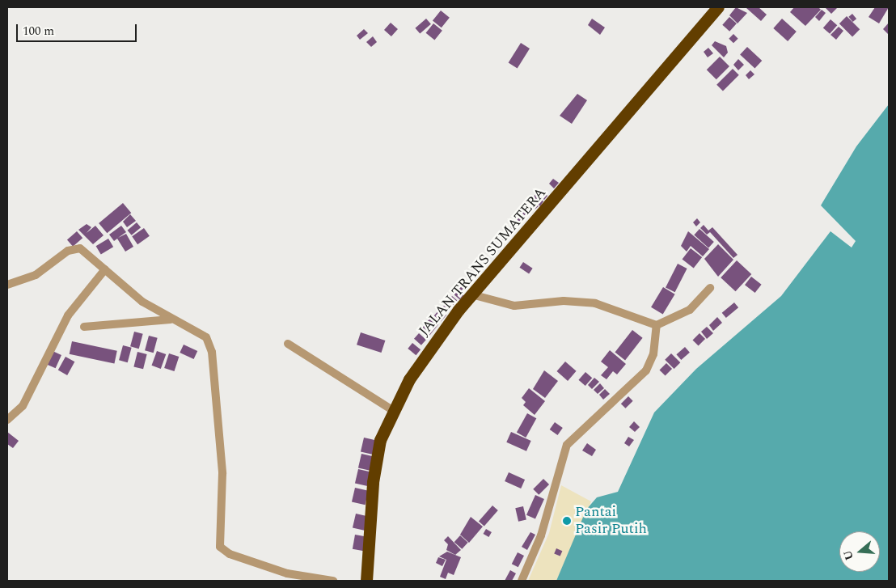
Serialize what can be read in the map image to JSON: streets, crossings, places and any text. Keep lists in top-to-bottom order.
{
  "streets": {
    "highway": ["JALAN TRANS SUMATERA"]
  },
  "places": ["Pantai Pasir Putih"],
  "scale_bar": "100 m",
  "north": "left"
}
